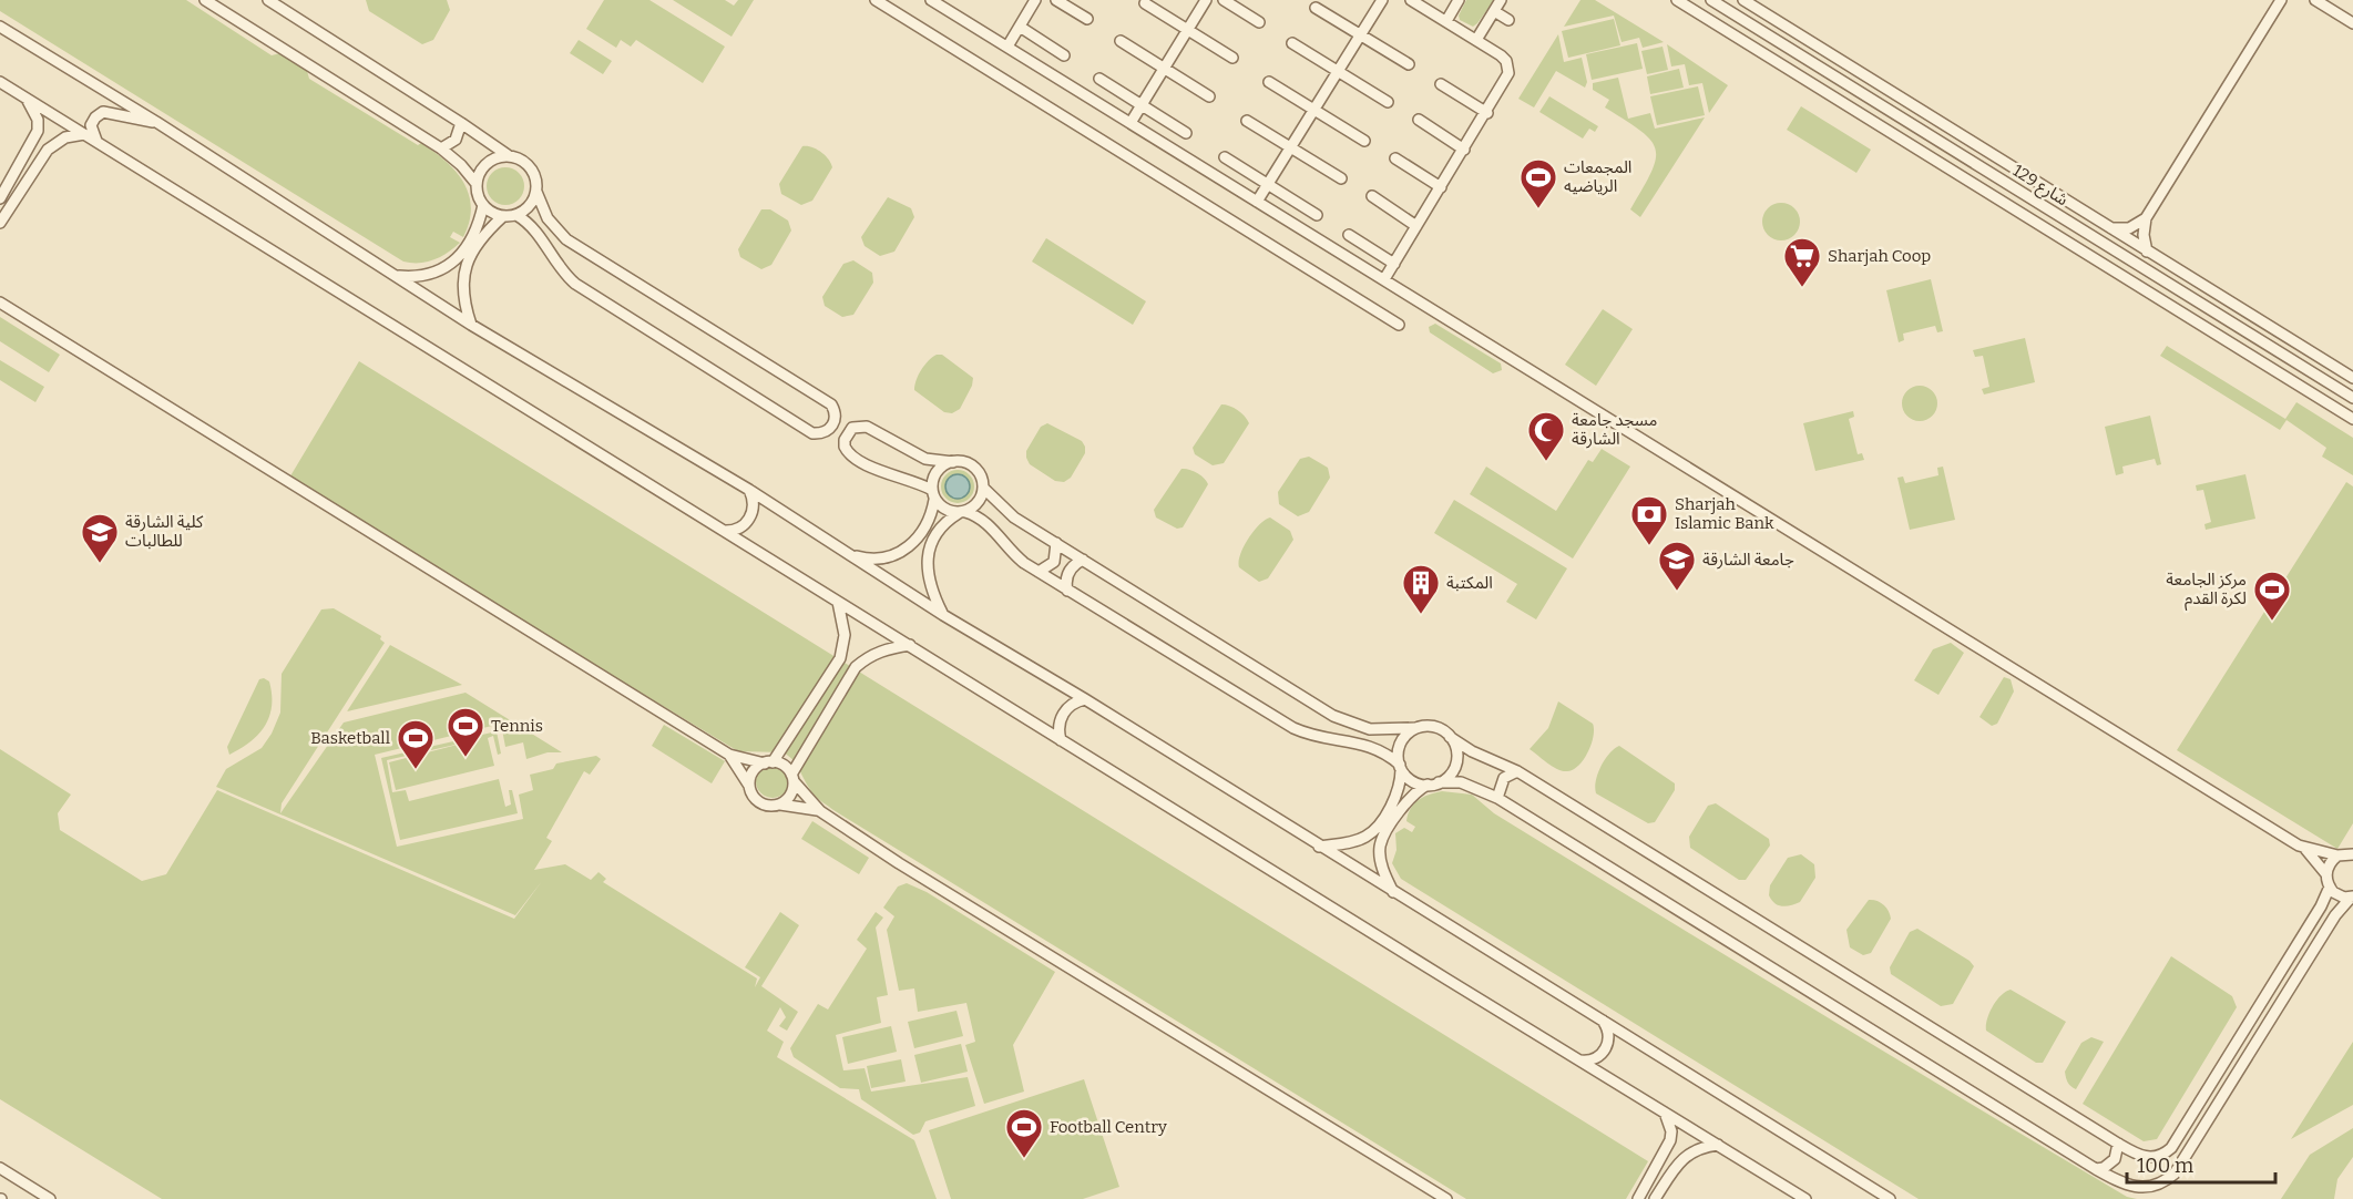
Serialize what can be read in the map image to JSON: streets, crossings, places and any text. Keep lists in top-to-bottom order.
{
  "streets": {
    "street": ["شارع 129"]
  },
  "places": {
    "sports": [
      "المجمعات الرياضيه",
      "مركز الجامعة لكرة القدم",
      "Tennis",
      "Basketball",
      "Football Centry"
    ],
    "supermarket": ["Sharjah Coop"],
    "mosque": ["مسجد جامعة الشارقة"],
    "bank": ["Sharjah Islamic Bank"],
    "school or university": ["كلية الشارقة للطالبات", "جامعة الشارقة"],
    "building": ["المكتبة"]
  },
  "scale_bar": "100 m"
}
